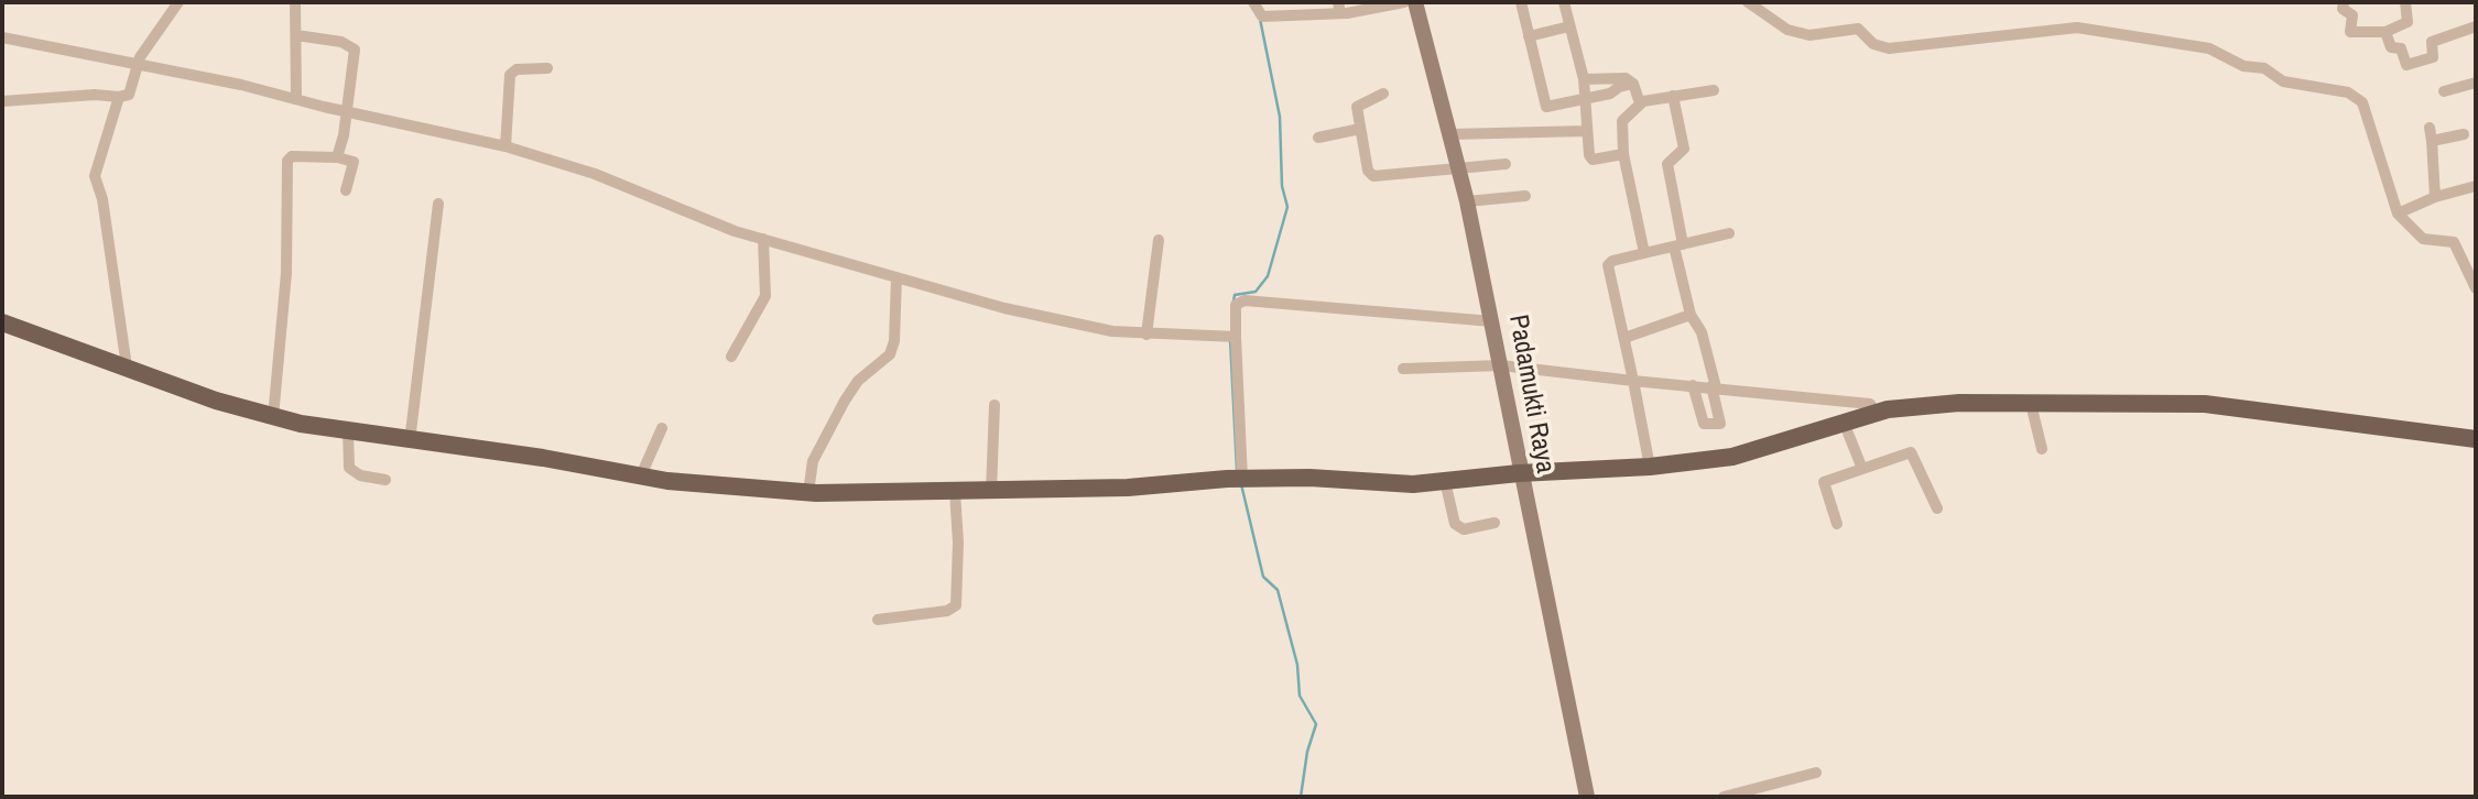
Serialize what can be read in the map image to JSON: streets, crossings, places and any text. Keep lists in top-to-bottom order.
{
  "streets": {
    "street": ["Padamukti Raya"]
  }
}
